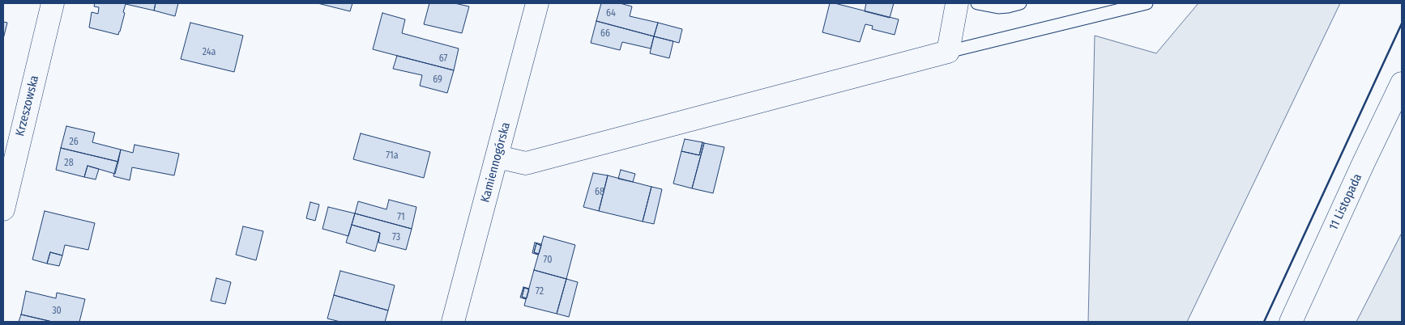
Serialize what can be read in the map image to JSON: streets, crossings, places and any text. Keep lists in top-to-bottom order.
{
  "streets": {
    "street": ["Krzeszowska", "Kamiennogórska", "11 Listopada"]
  },
  "house_numbers": [
    "64",
    "66",
    "24a",
    "67",
    "69",
    "26",
    "71a",
    "28",
    "68",
    "71",
    "73",
    "70",
    "72",
    "30"
  ]
}
